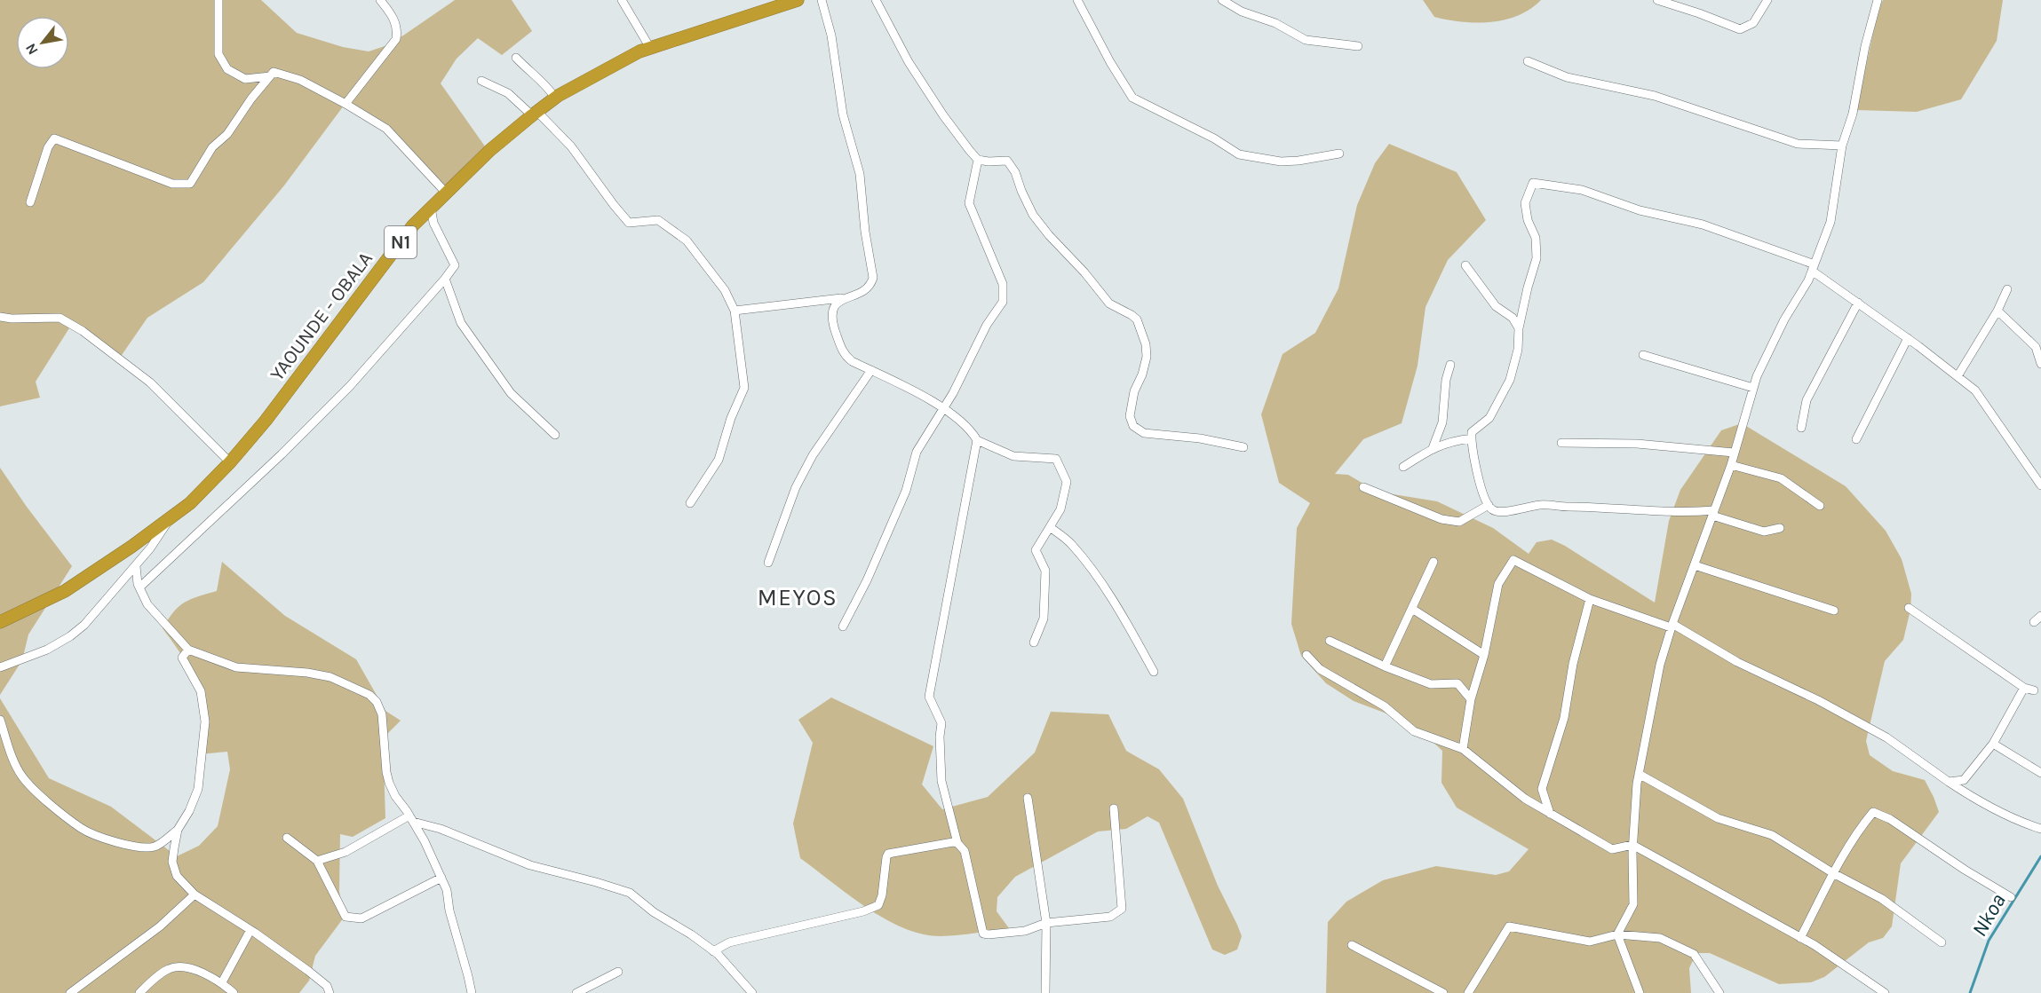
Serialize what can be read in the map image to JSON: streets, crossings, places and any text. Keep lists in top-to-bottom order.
{
  "streets": {
    "highway": ["N1", "YAOUNDE - OBALA"]
  },
  "districts": ["MEYOS"],
  "water": ["Nkoa"],
  "north": "bottom left"
}
